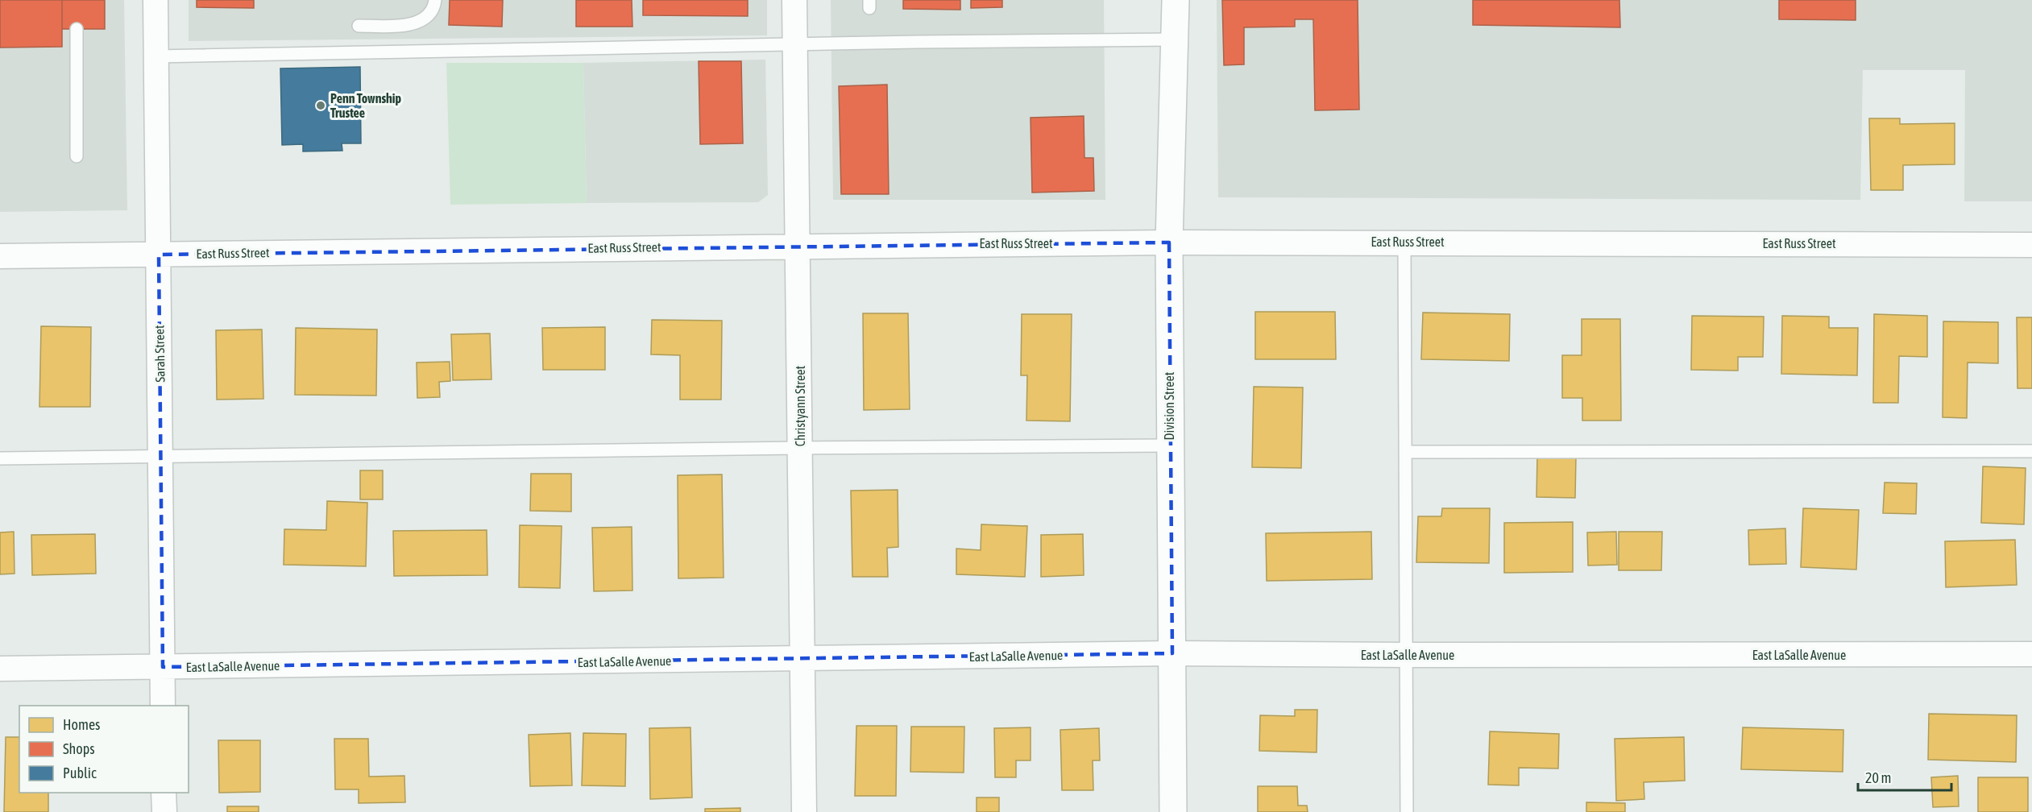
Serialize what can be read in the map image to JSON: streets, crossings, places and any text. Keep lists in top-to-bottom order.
{
  "streets": {
    "street": [
      "East Russ Street",
      "Sarah Street",
      "Christyann Street",
      "Division Street",
      "East LaSalle Avenue"
    ]
  },
  "crossings": [
    ["East Russ Street", "Sarah Street"],
    ["East Russ Street", "Christyann Street"],
    ["East Russ Street", "Division Street"],
    ["Sarah Street", "East LaSalle Avenue"],
    ["Christyann Street", "East LaSalle Avenue"],
    ["Division Street", "East LaSalle Avenue"]
  ],
  "places": ["Penn Township Trustee"],
  "legend": ["Homes", "Shops", "Public"],
  "scale_bar": "20 m"
}
